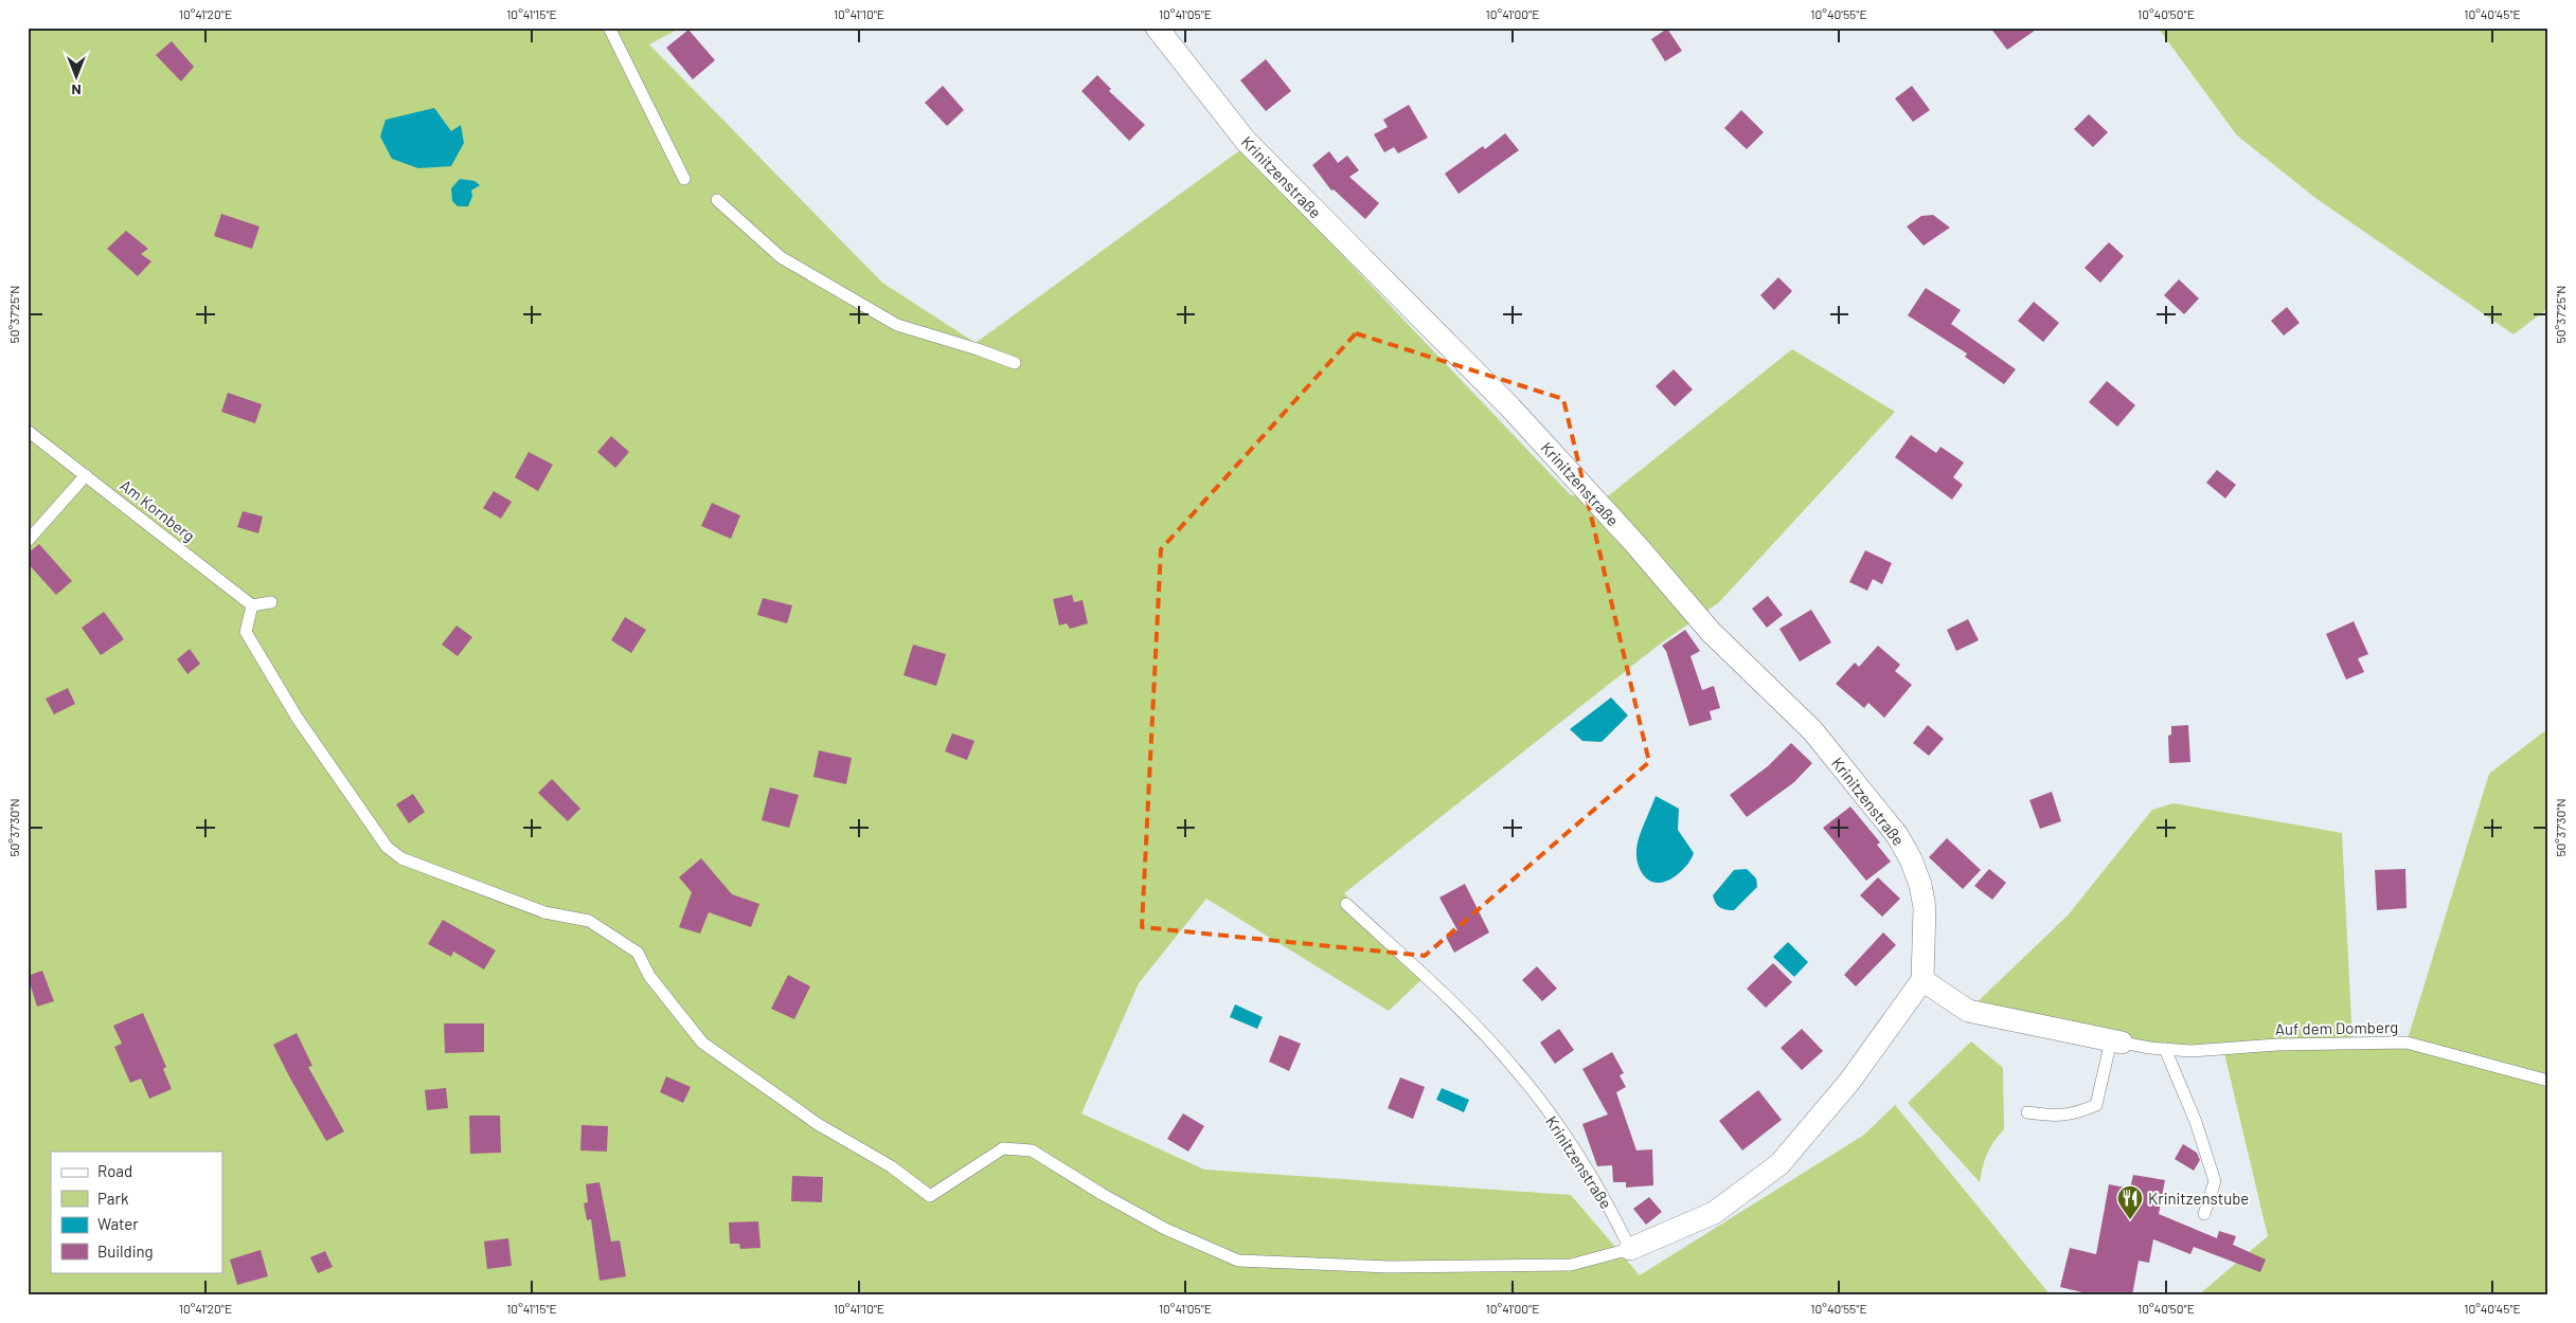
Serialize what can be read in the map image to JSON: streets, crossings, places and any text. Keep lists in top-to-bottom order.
{
  "streets": {
    "street": ["Krinitzenstraße"],
    "lane": ["Am Kornberg", "Auf dem Domberg"]
  },
  "places": {
    "restaurant": ["Krinitzenstube"]
  },
  "legend": [
    "Road",
    "Park",
    "Water",
    "Building"
  ],
  "north": "bottom",
  "coordinates": [
    "10°41'20\"E",
    "10°41'15\"E",
    "10°41'10\"E",
    "10°41'05\"E",
    "10°41'00\"E",
    "10°40'55\"E",
    "10°40'50\"E",
    "10°40'45\"E",
    "50°37'25\"N",
    "50°37'30\"N"
  ]
}
